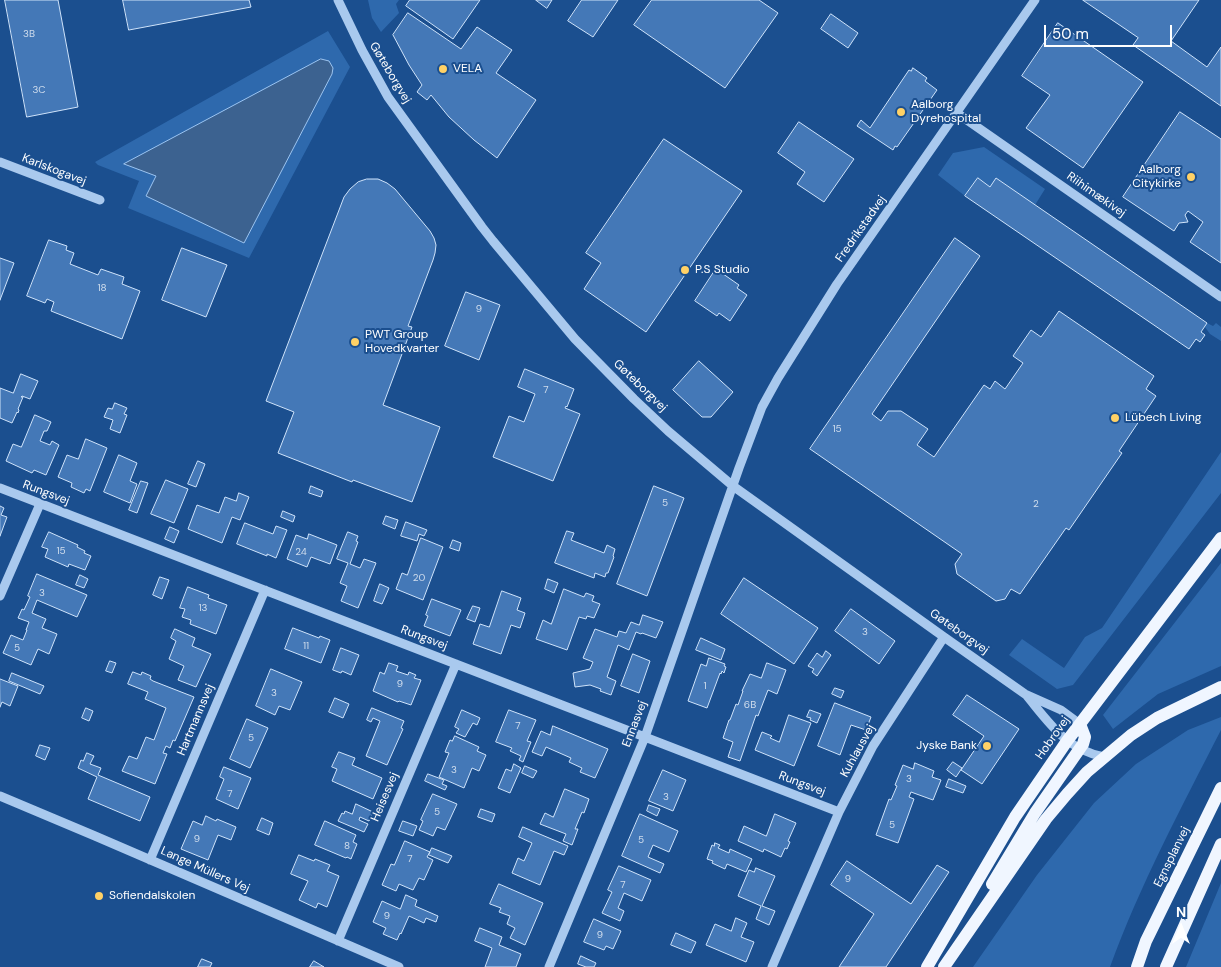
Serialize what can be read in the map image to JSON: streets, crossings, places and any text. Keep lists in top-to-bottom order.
{
  "streets": {
    "main road": ["Hobrovej", "Egnsplanvej"],
    "street": [
      "Gøteborgvej",
      "Karlskogavej",
      "Riihimækivej",
      "Fredrikstadvej",
      "Rungsvej",
      "Hartmannsvej",
      "Ennasvej",
      "Kuhlausvej",
      "Heisesvej",
      "Lange Müllers Vej"
    ]
  },
  "crossings": [
    ["Gøteborgvej", "Fredrikstadvej"],
    ["Gøteborgvej", "Ennasvej"],
    ["Gøteborgvej", "Hobrovej"],
    ["Gøteborgvej", "Kuhlausvej"],
    ["Riihimækivej", "Fredrikstadvej"],
    ["Fredrikstadvej", "Ennasvej"],
    ["Rungsvej", "Hartmannsvej"],
    ["Rungsvej", "Ennasvej"],
    ["Rungsvej", "Kuhlausvej"],
    ["Rungsvej", "Heisesvej"],
    ["Hartmannsvej", "Lange Müllers Vej"],
    ["Heisesvej", "Lange Müllers Vej"]
  ],
  "places": [
    "VELA",
    "Aalborg Dyrehospital",
    "Aalborg Citykirke",
    "P.S Studio",
    "PWT Group Hovedkvarter",
    "Lübech Living",
    "Jyske Bank",
    "Sofiendalskolen"
  ],
  "house_numbers": [
    "3B",
    "3C",
    "18",
    "9",
    "7",
    "15",
    "5",
    "2",
    "15",
    "24",
    "20",
    "3",
    "13",
    "3",
    "11",
    "5",
    "9",
    "1",
    "3",
    "6B",
    "7",
    "5",
    "3",
    "3",
    "7",
    "3",
    "5",
    "5",
    "9",
    "5",
    "8",
    "7",
    "9",
    "7",
    "9",
    "9"
  ],
  "scale_bar": "50 m",
  "north": "top"
}
